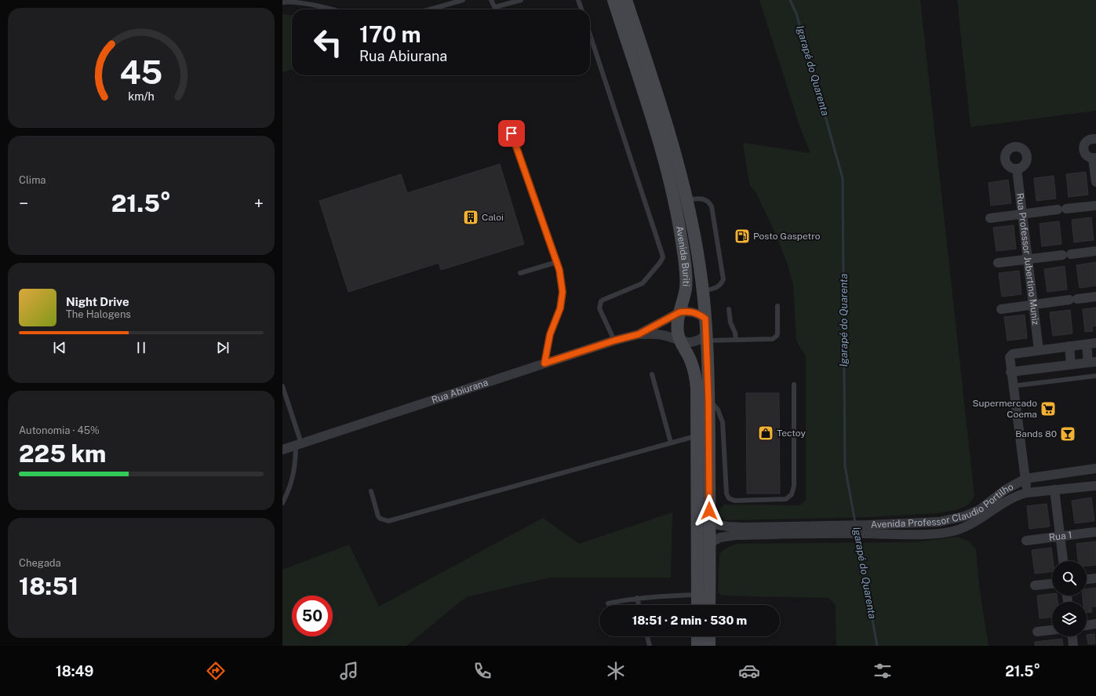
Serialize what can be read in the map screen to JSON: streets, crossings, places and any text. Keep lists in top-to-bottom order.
{
  "streets": {
    "main road": ["Avenida Buriti"],
    "street": [
      "Rua Professor Jubertino Muniz",
      "Rua Abiurana",
      "Avenida Professor Claudio Portilho",
      "Rua 1"
    ]
  },
  "crossings": [
    ["Avenida Buriti", "Rua Abiurana"]
  ],
  "water": ["Igarapé do Quarenta"],
  "places": {
    "building": ["Caloi"],
    "fuel station": ["Posto Gaspetro"],
    "supermarket": ["Supermercado Coema"],
    "shop": ["Tectoy"],
    "bar": ["Bands 80"]
  },
  "page": {
    "turn": ["170 m", "Rua Abiurana"],
    "tile": [
      "Clima",
      ["Autonomia · 45%", "225 km"],
      ["Chegada", "18:51"]
    ],
    "heat": ["−", "21.5°", "+"],
    "song": ["Night Drive", "The Halogens"],
    "limit": "50",
    "trip": "18:51 · 2 min · 530 m",
    "tabs": ["18:49", "21.5°"],
    "gauge": ["45", "km/h"]
  }
}
